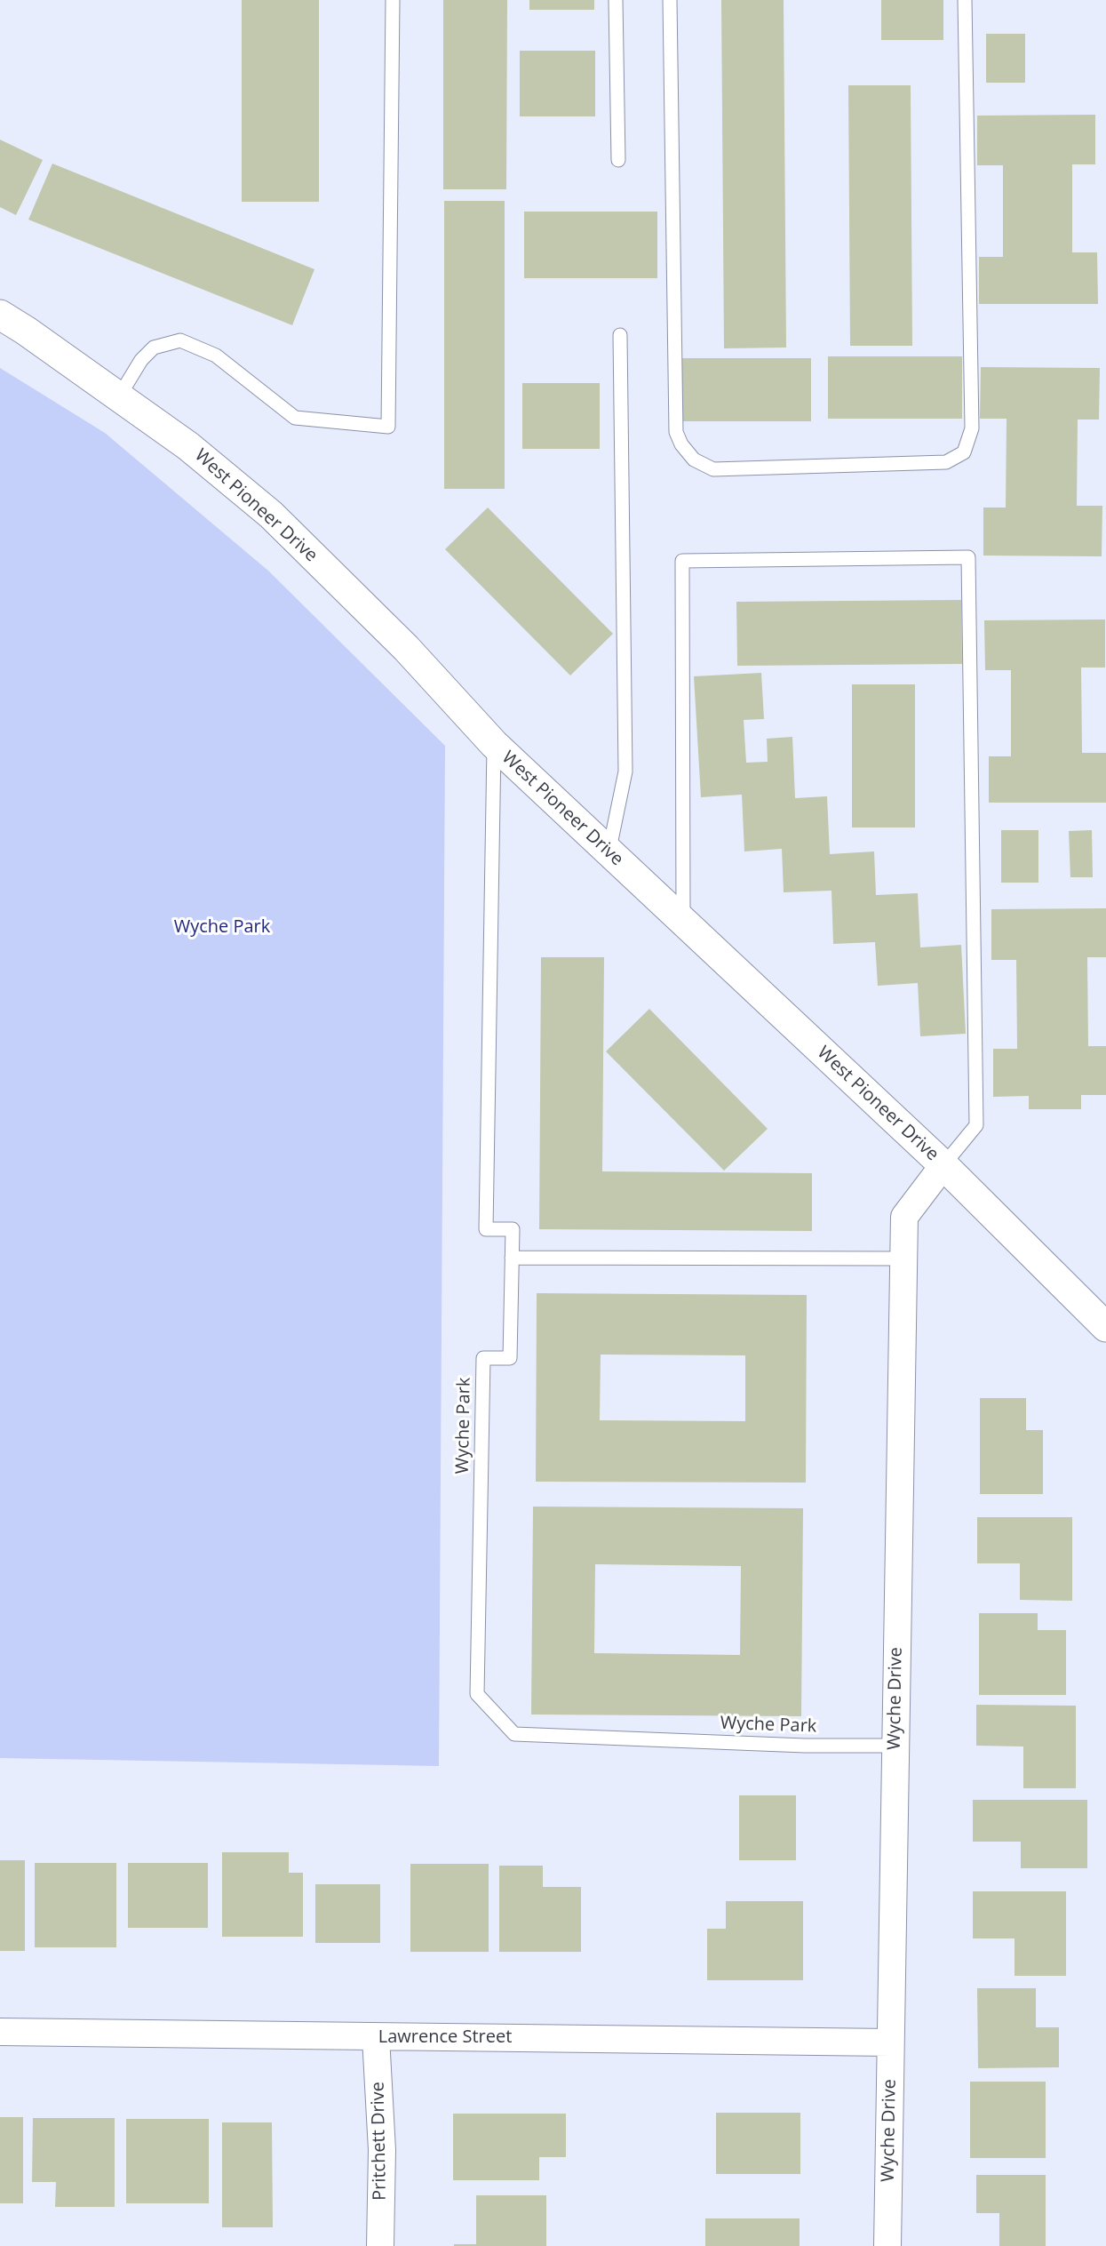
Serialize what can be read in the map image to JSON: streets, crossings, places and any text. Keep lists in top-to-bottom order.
{
  "streets": {
    "main road": ["West Pioneer Drive"],
    "street": ["Wyche Drive", "Lawrence Street", "Pritchett Drive"],
    "lane": ["Wyche Park"]
  },
  "crossings": [
    ["West Pioneer Drive", "Wyche Park"],
    ["West Pioneer Drive", "Wyche Drive"],
    ["Wyche Park", "Wyche Drive"],
    ["Wyche Drive", "Lawrence Street"],
    ["Lawrence Street", "Pritchett Drive"]
  ],
  "parks": ["Wyche Park"]
}
